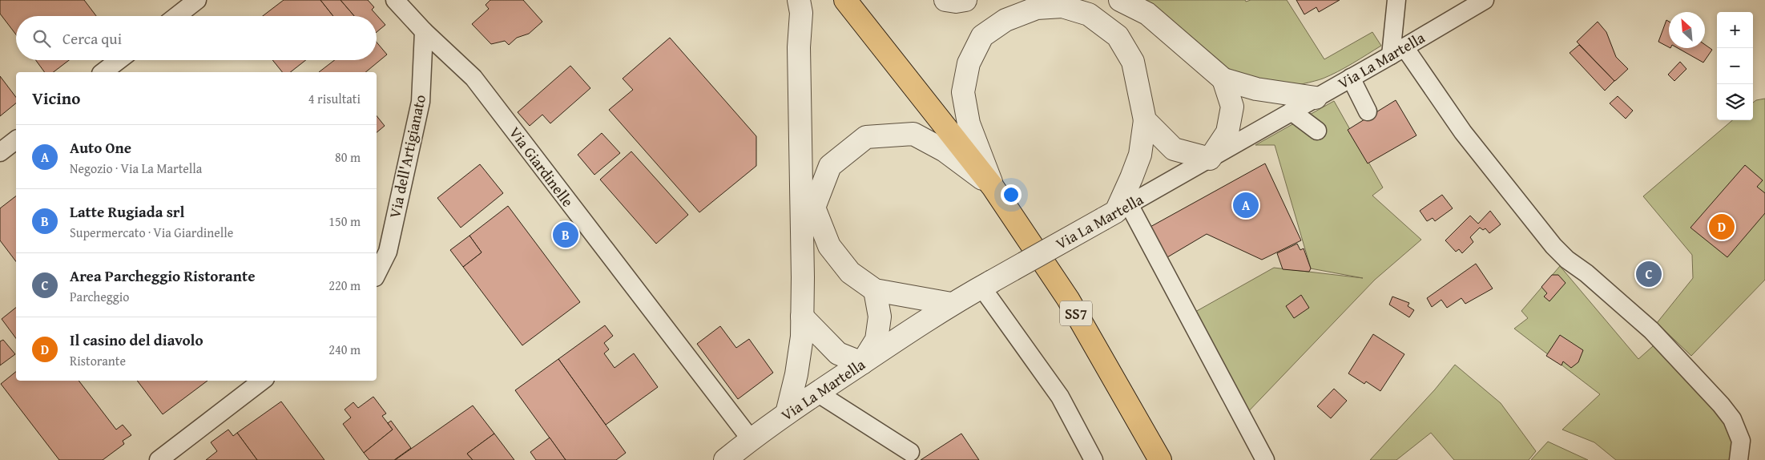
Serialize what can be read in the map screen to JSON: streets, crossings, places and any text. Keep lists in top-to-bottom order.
{
  "streets": {
    "highway": ["SS7"],
    "street": ["Via La Martella", "Via dell'Artigianato", "Via Giardinelle"]
  },
  "crossings": [
    ["Via La Martella", "Via Giardinelle"],
    ["Via dell'Artigianato", "Via Giardinelle"]
  ],
  "north": "top left",
  "page": {
    "map_buttons": ["+", "−"],
    "search": "Cerca qui",
    "heading": ["Vicino", "4 risultati"],
    "list": [
      {
        "mark": "A",
        "name": "Auto One",
        "note": "Negozio · Via La Martella",
        "value": "80 m"
      },
      {
        "mark": "B",
        "name": "Latte Rugiada srl",
        "note": "Supermercato · Via Giardinelle",
        "value": "150 m"
      },
      {
        "mark": "C",
        "name": "Area Parcheggio Ristorante",
        "note": "Parcheggio",
        "value": "220 m"
      },
      {
        "mark": "D",
        "name": "Il casino del diavolo",
        "note": "Ristorante",
        "value": "240 m"
      }
    ],
    "pins": [
      "A",
      "D",
      "B",
      "C"
    ]
  }
}
